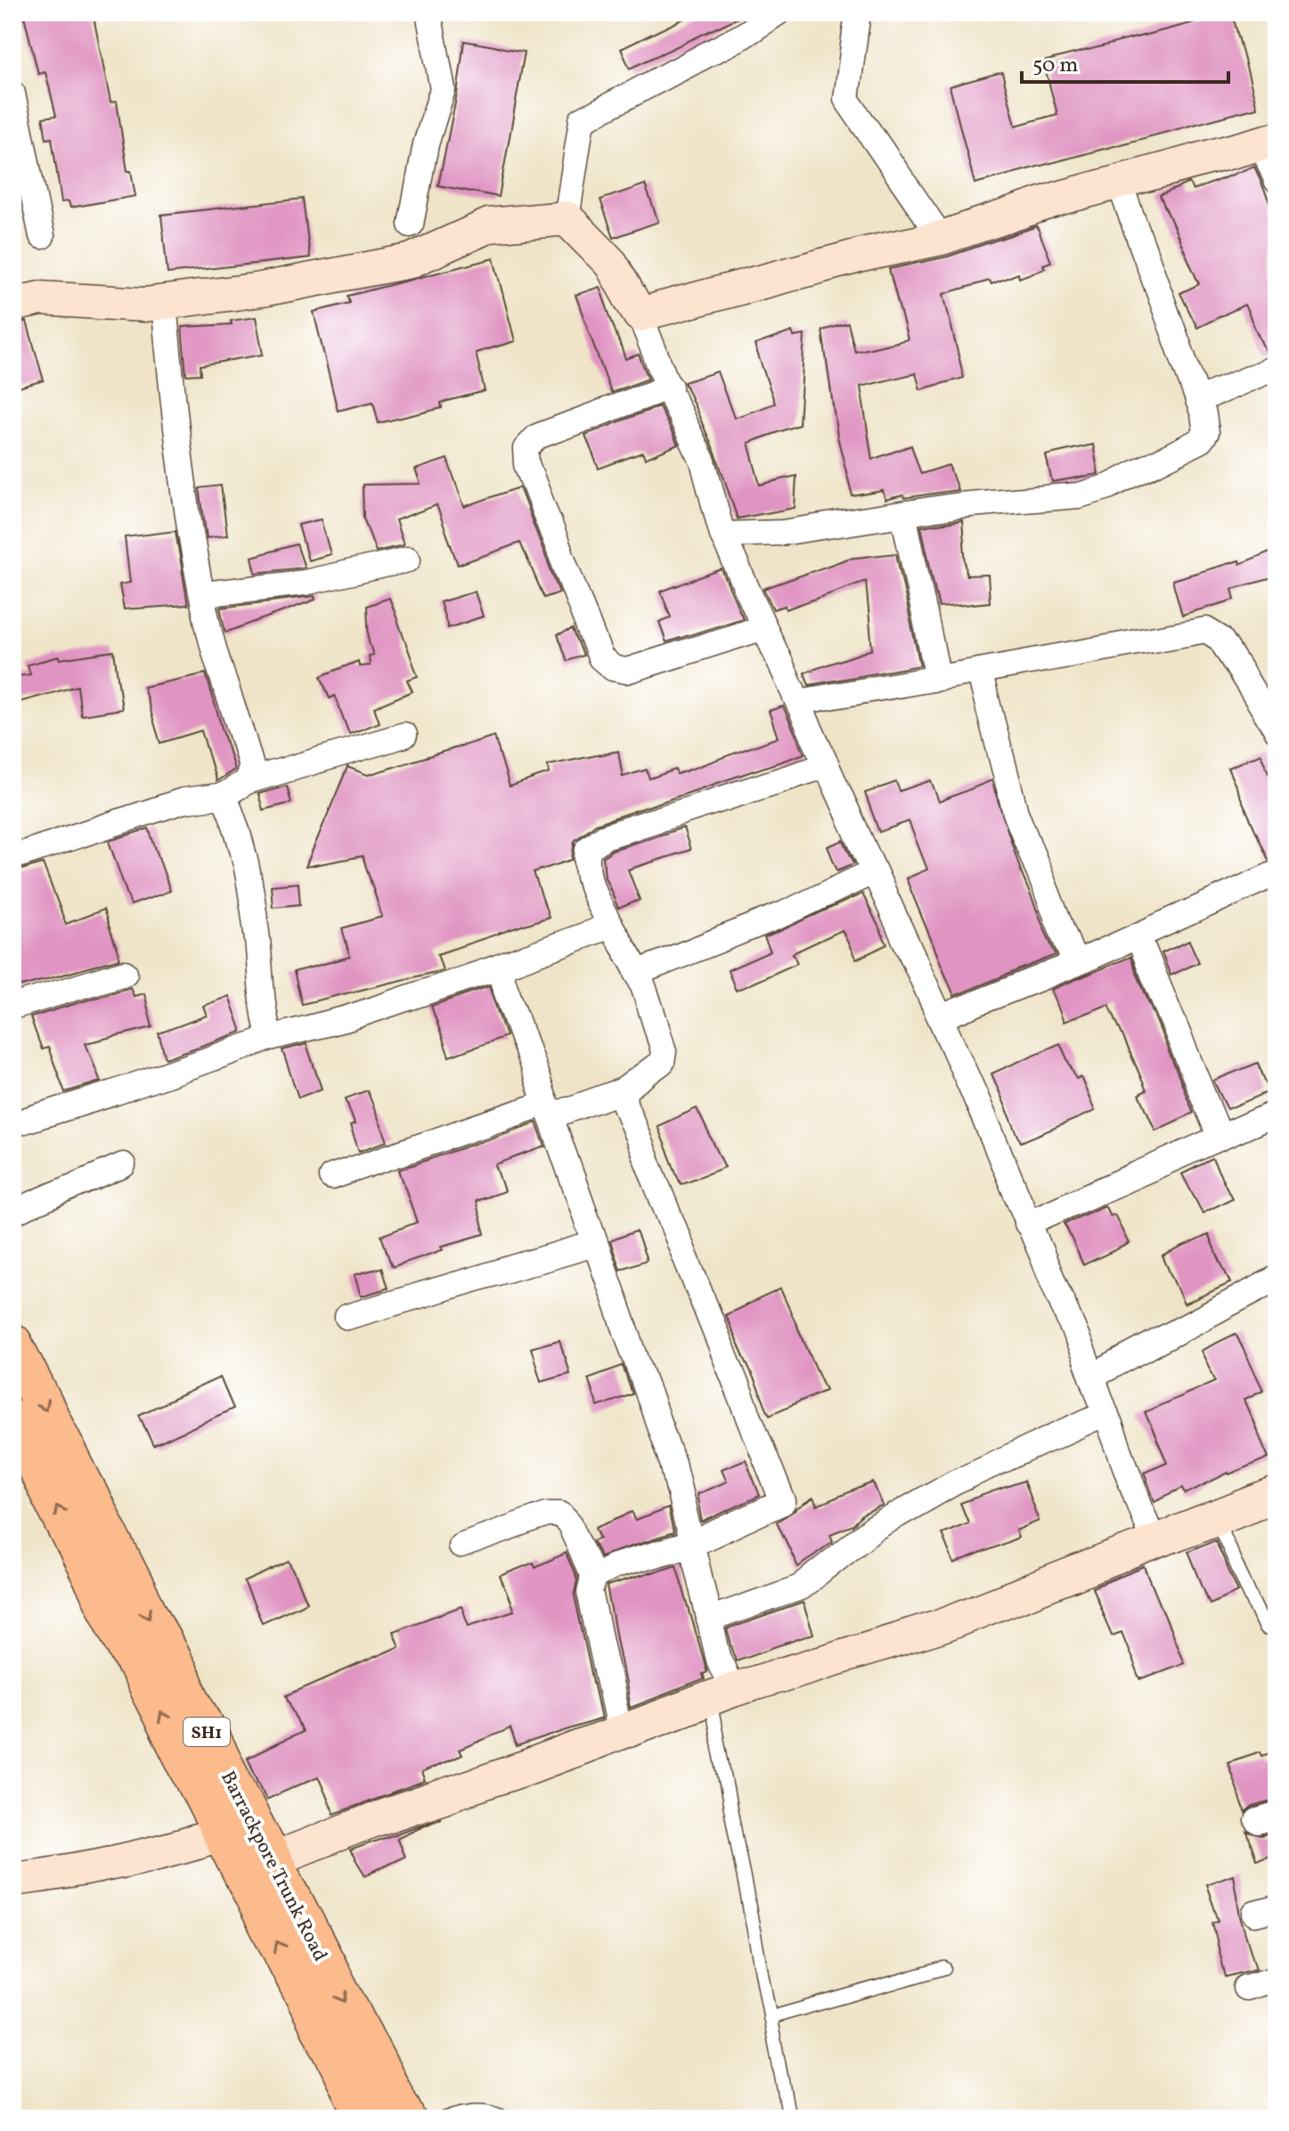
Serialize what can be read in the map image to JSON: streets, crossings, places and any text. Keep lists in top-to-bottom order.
{
  "streets": {
    "main road": ["SH1", "Barrackpore Trunk Road"]
  },
  "scale_bar": "50 m"
}
